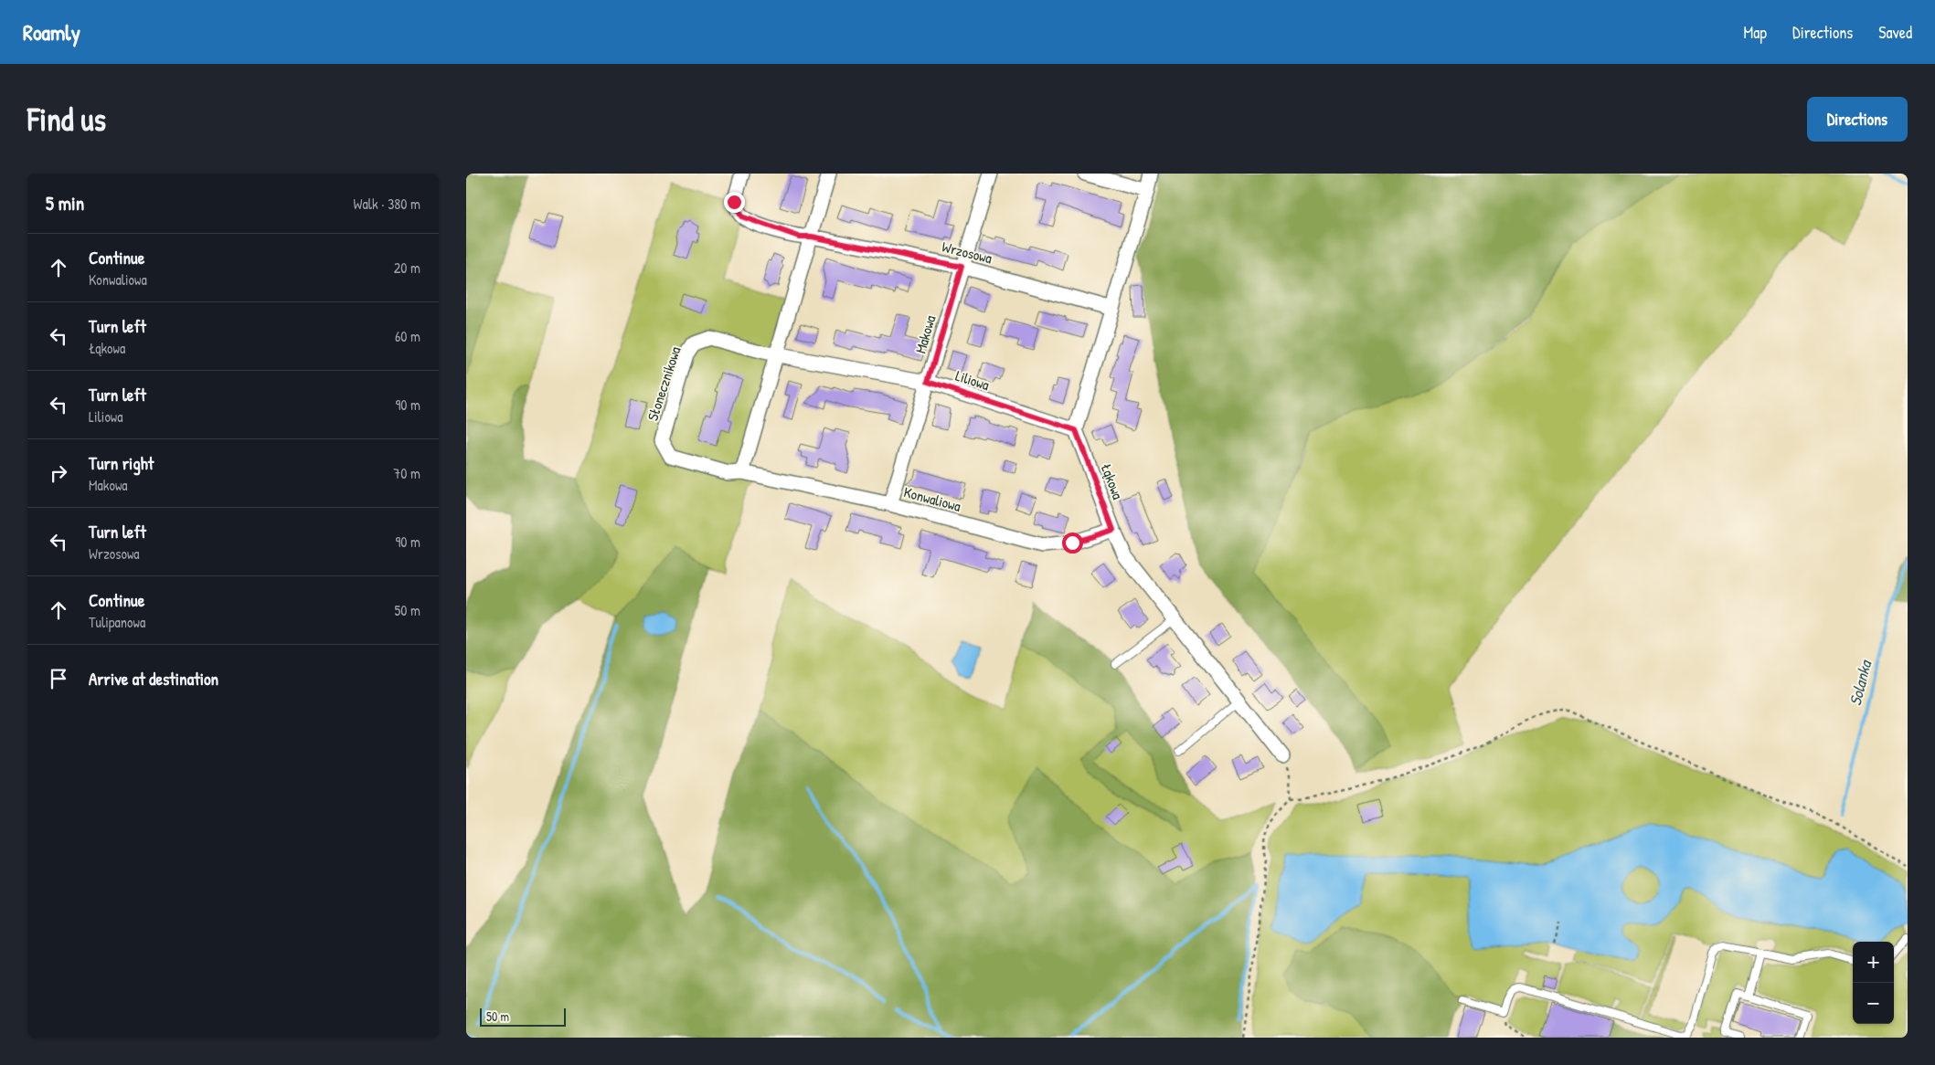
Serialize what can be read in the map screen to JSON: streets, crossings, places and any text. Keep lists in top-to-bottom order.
{
  "streets": {
    "street": [
      "Wrzosowa",
      "Makowa",
      "Liliowa",
      "Słonecznikowa",
      "Łąkowa",
      "Konwaliowa"
    ]
  },
  "crossings": [
    ["Wrzosowa", "Makowa"],
    ["Makowa", "Liliowa"],
    ["Makowa", "Konwaliowa"],
    ["Liliowa", "Słonecznikowa"],
    ["Liliowa", "Łąkowa"],
    ["Słonecznikowa", "Konwaliowa"],
    ["Łąkowa", "Konwaliowa"]
  ],
  "water": ["Solanka"],
  "scale_bar": "50 m",
  "page": {
    "header": "Roamly",
    "nav": ["Map", "Directions", "Saved"],
    "buttons": "Directions",
    "title": "Find us",
    "heading": ["5 min", "Walk · 380 m"],
    "list": [
      ["Continue", "Konwaliowa", "20 m"],
      ["Turn left", "Łąkowa", "60 m"],
      ["Turn left", "Liliowa", "90 m"],
      ["Turn right", "Makowa", "70 m"],
      ["Turn left", "Wrzosowa", "90 m"],
      ["Continue", "Tulipanowa", "50 m"],
      "Arrive at destination"
    ],
    "map_buttons": ["+", "−"],
    "scale": "50 m"
  }
}
